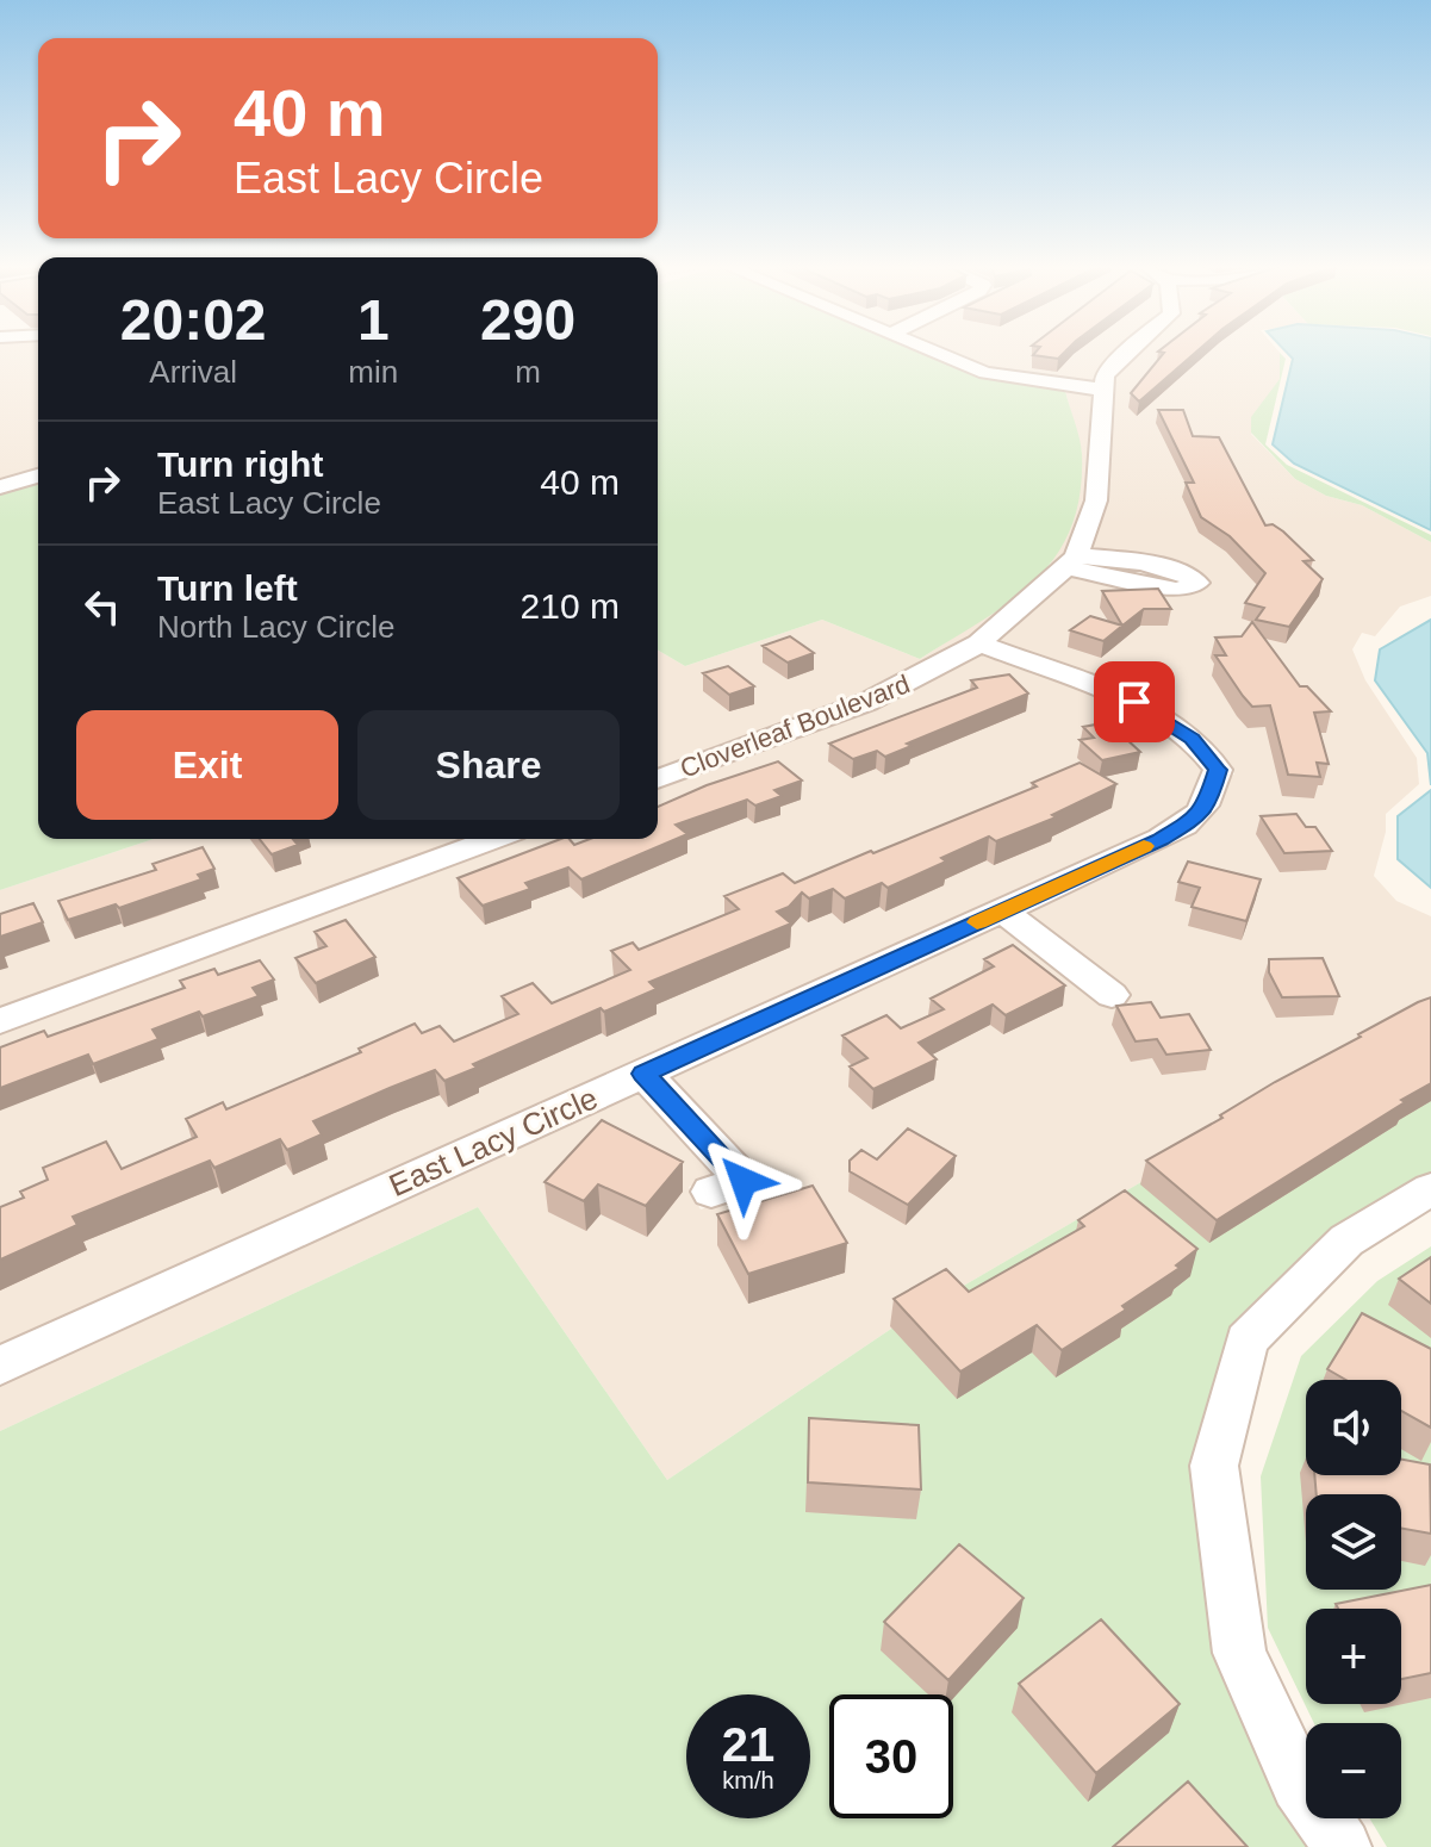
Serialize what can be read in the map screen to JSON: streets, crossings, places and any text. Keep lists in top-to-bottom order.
{
  "streets": {
    "street": ["Cloverleaf Boulevard", "East Lacy Circle"]
  },
  "crossings": [
    ["Cloverleaf Boulevard", "East Lacy Circle"]
  ],
  "page": {
    "turn": ["40 m", "East Lacy Circle"],
    "eta": [
      "20:02",
      "Arrival",
      "1",
      "min",
      "290",
      "m"
    ],
    "list": [
      {
        "name": "Turn right",
        "note": "East Lacy Circle",
        "value": "40 m"
      },
      {
        "name": "Turn left",
        "note": "North Lacy Circle",
        "value": "210 m"
      }
    ],
    "buttons": ["Exit", "Share"],
    "map_buttons": ["+", "−"],
    "speed": "21 km/h",
    "limit": "30"
  }
}
